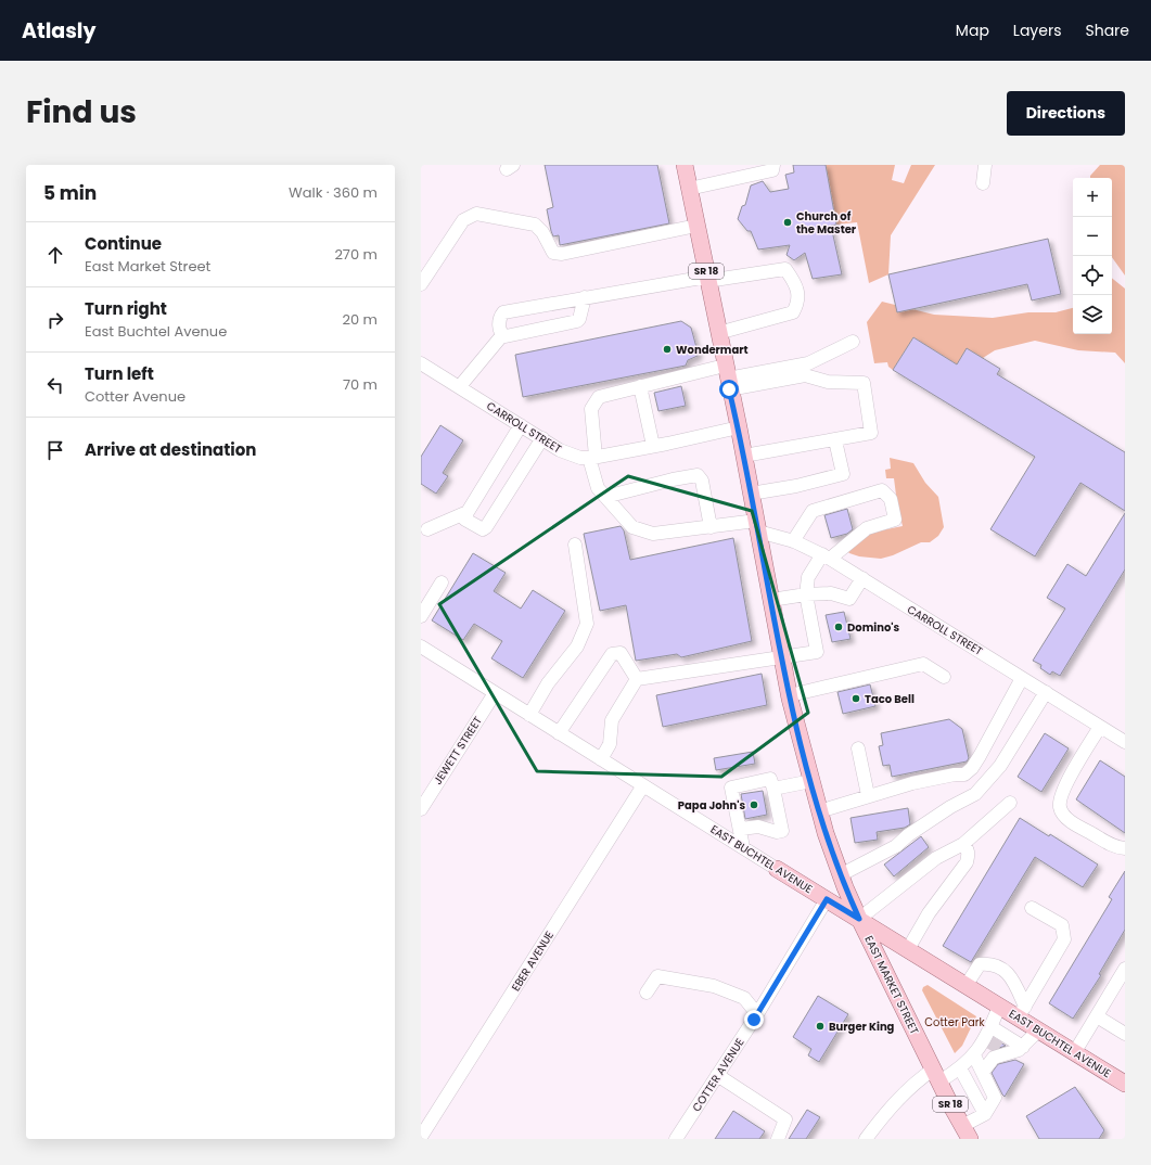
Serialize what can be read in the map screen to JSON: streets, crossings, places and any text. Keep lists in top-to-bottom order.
{
  "streets": {
    "main road": ["SR 18", "EAST BUCHTEL AVENUE", "EAST MARKET STREET"],
    "street": [
      "CARROLL STREET",
      "JEWETT STREET",
      "EBER AVENUE",
      "COTTER AVENUE"
    ]
  },
  "crossings": [
    ["CARROLL STREET", "EAST MARKET STREET"],
    ["JEWETT STREET", "EAST BUCHTEL AVENUE"],
    ["EAST BUCHTEL AVENUE", "EBER AVENUE"],
    ["EAST BUCHTEL AVENUE", "EAST MARKET STREET"],
    ["EAST BUCHTEL AVENUE", "COTTER AVENUE"]
  ],
  "parks": ["Cotter Park"],
  "places": [
    "Church of the Master",
    "Wondermart",
    "Domino's",
    "Taco Bell",
    "Papa John's",
    "Burger King"
  ],
  "page": {
    "header": "Atlasly",
    "nav": ["Map", "Layers", "Share"],
    "title": "Find us",
    "buttons": "Directions",
    "heading": ["5 min", "Walk · 360 m"],
    "map_buttons": ["+", "−"],
    "list": [
      ["Continue", "East Market Street", "270 m"],
      ["Turn right", "East Buchtel Avenue", "20 m"],
      ["Turn left", "Cotter Avenue", "70 m"],
      "Arrive at destination"
    ]
  }
}
